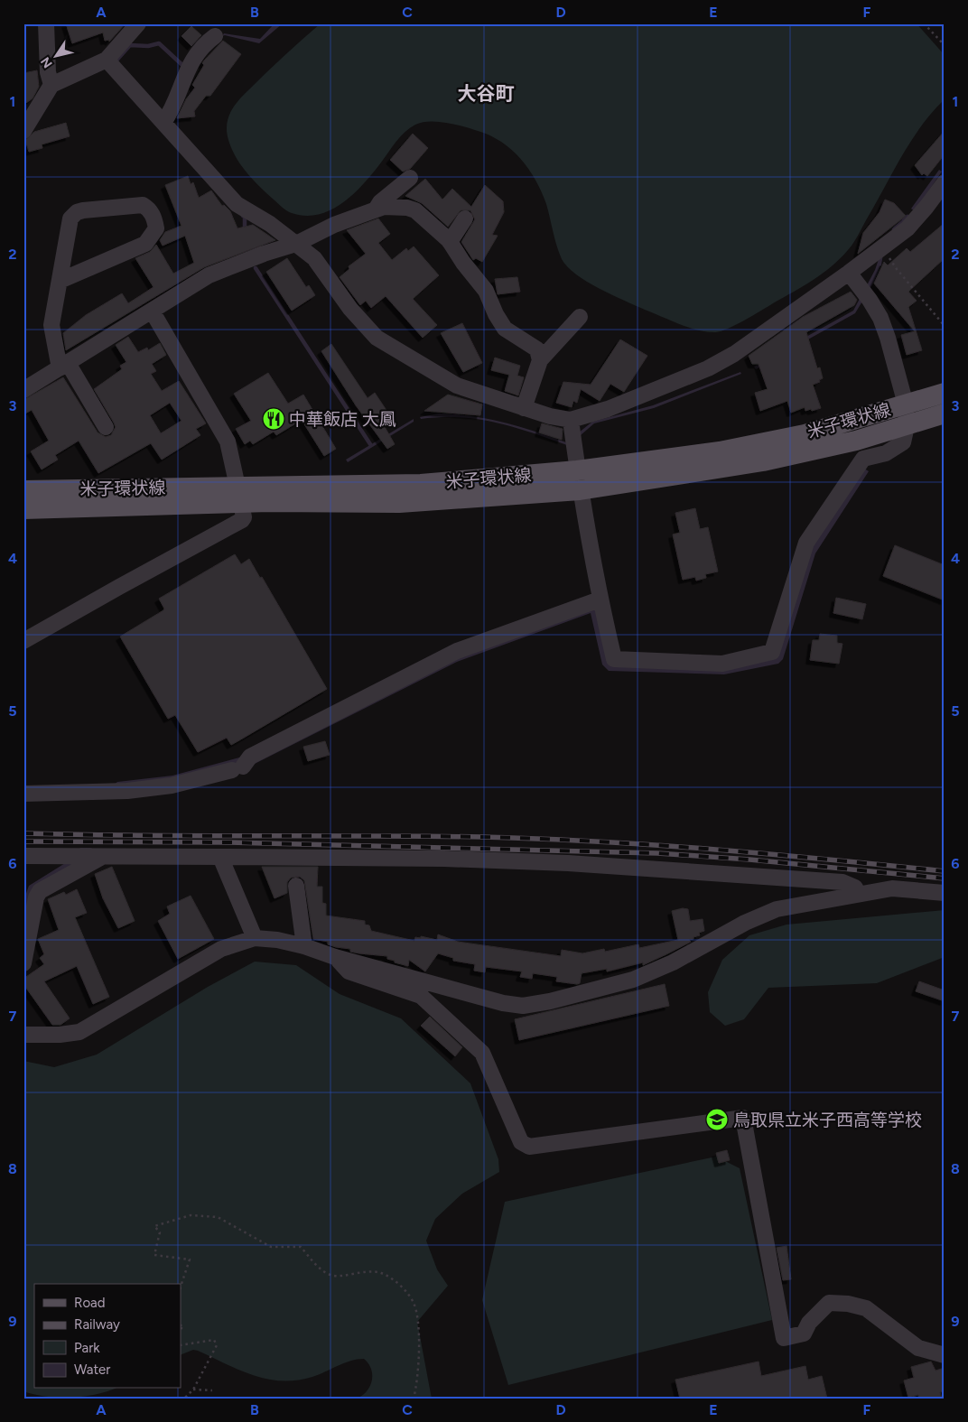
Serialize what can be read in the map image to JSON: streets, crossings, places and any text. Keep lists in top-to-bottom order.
{
  "streets": {
    "main road": ["米子環状線"]
  },
  "districts": ["大谷町"],
  "places": {
    "restaurant": ["中華飯店 大鳳"],
    "school or university": ["鳥取県立米子西高等学校"]
  },
  "legend": [
    "Road",
    "Railway",
    "Park",
    "Water"
  ],
  "north": "bottom left",
  "grid": {
    "columns": [
      "A",
      "B",
      "C",
      "D",
      "E",
      "F"
    ],
    "rows": [
      "1",
      "2",
      "3",
      "4",
      "5",
      "6",
      "7",
      "8",
      "9"
    ]
  }
}
